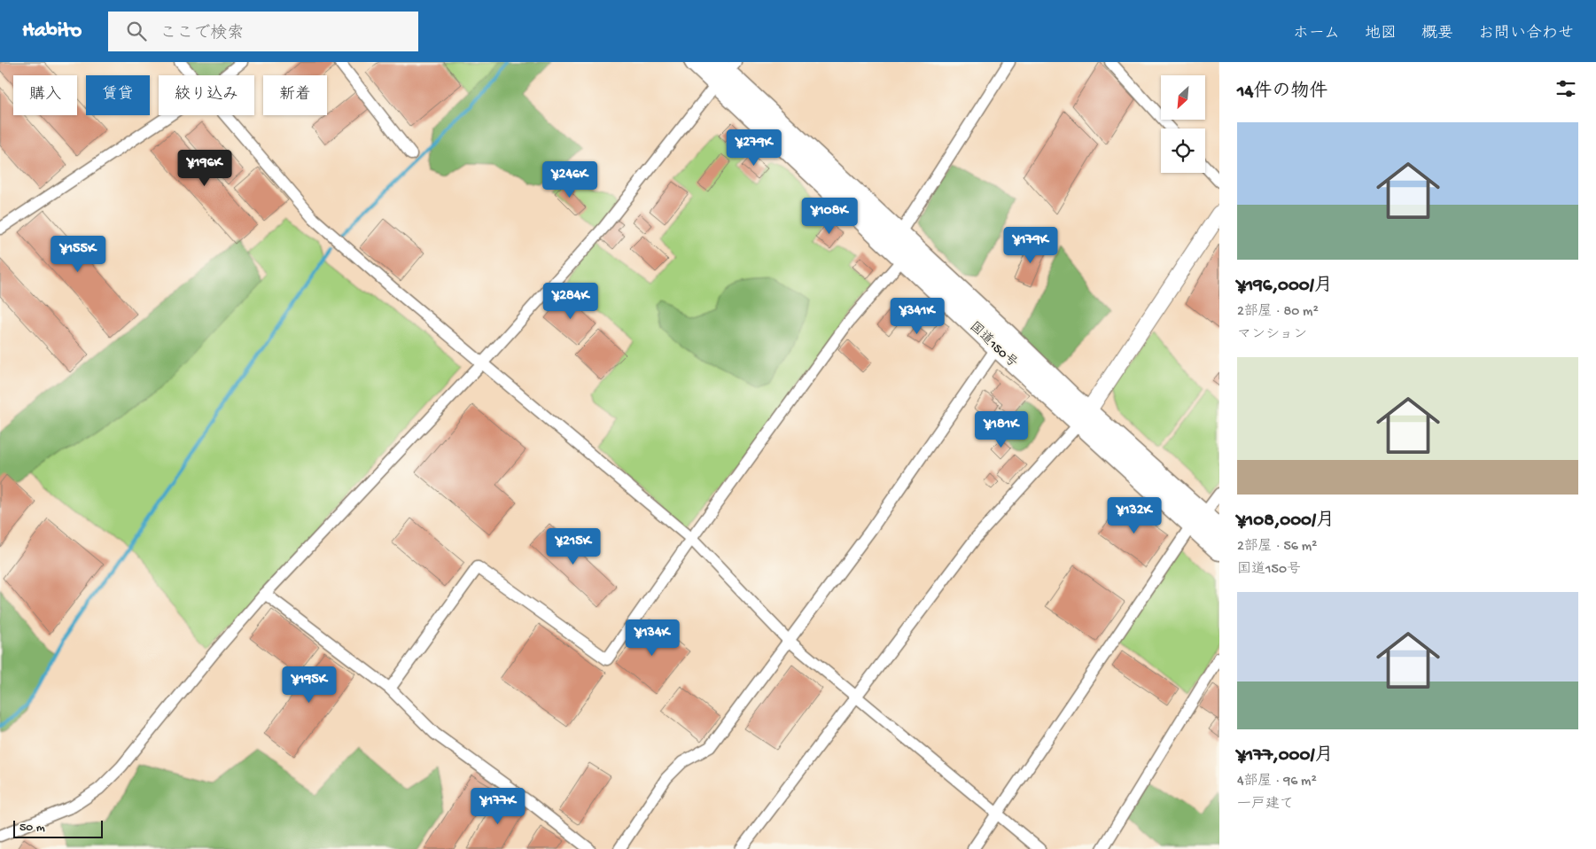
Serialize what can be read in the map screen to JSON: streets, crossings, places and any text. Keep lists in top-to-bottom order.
{
  "streets": {
    "highway": ["国道150号"]
  },
  "scale_bar": "50 m",
  "north": "bottom left",
  "page": {
    "header": "Habito",
    "search": "ここで検索",
    "nav": [
      "ホーム",
      "地図",
      "概要",
      "お問い合わせ"
    ],
    "heading": "14件の物件",
    "chip": [
      "購入",
      "賃貸",
      "絞り込み",
      "新着"
    ],
    "list": [
      {
        "name": "¥196,000/月",
        "note": "2部屋 · 80 m² · マンション"
      },
      {
        "name": "¥108,000/月",
        "note": "2部屋 · 56 m² · 国道150号"
      },
      {
        "name": "¥177,000/月",
        "note": "4部屋 · 96 m² · 一戸建て"
      }
    ],
    "price": [
      "¥279K",
      "¥196K",
      "¥246K",
      "¥108K",
      "¥179K",
      "¥155K",
      "¥284K",
      "¥341K",
      "¥181K",
      "¥132K",
      "¥215K",
      "¥134K",
      "¥195K",
      "¥177K"
    ],
    "scale": "50 m"
  }
}
